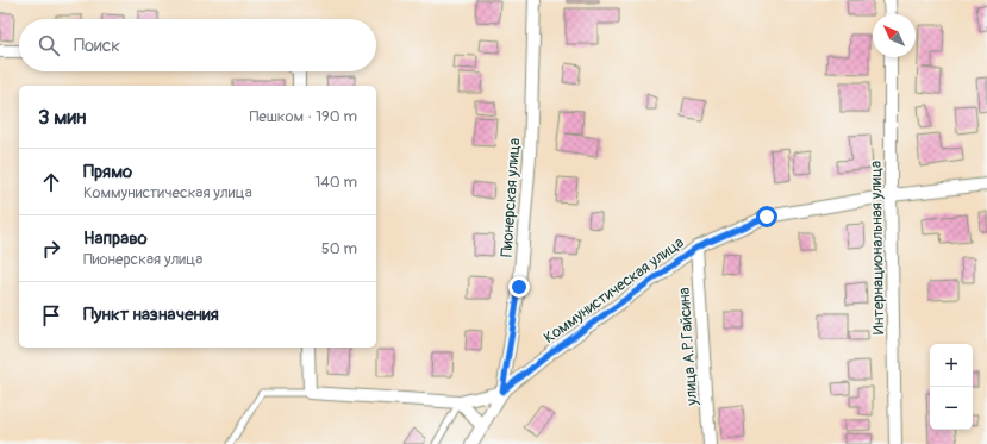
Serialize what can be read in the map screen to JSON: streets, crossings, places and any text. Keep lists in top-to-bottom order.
{
  "streets": {
    "street": [
      "Пионерская улица",
      "Интернациональная улица",
      "Коммунистическая улица",
      "улица А.Р.Гайсина"
    ]
  },
  "crossings": [
    ["Пионерская улица", "Коммунистическая улица"],
    ["Интернациональная улица", "Коммунистическая улица"],
    ["Коммунистическая улица", "улица А.Р.Гайсина"]
  ],
  "north": "top left",
  "page": {
    "search": "Поиск",
    "heading": ["3 мин", "Пешком · 190 m"],
    "list": [
      ["Прямо", "Коммунистическая улица", "140 m"],
      ["Направо", "Пионерская улица", "50 m"],
      "Пункт назначения"
    ],
    "map_buttons": ["+", "−"]
  }
}
